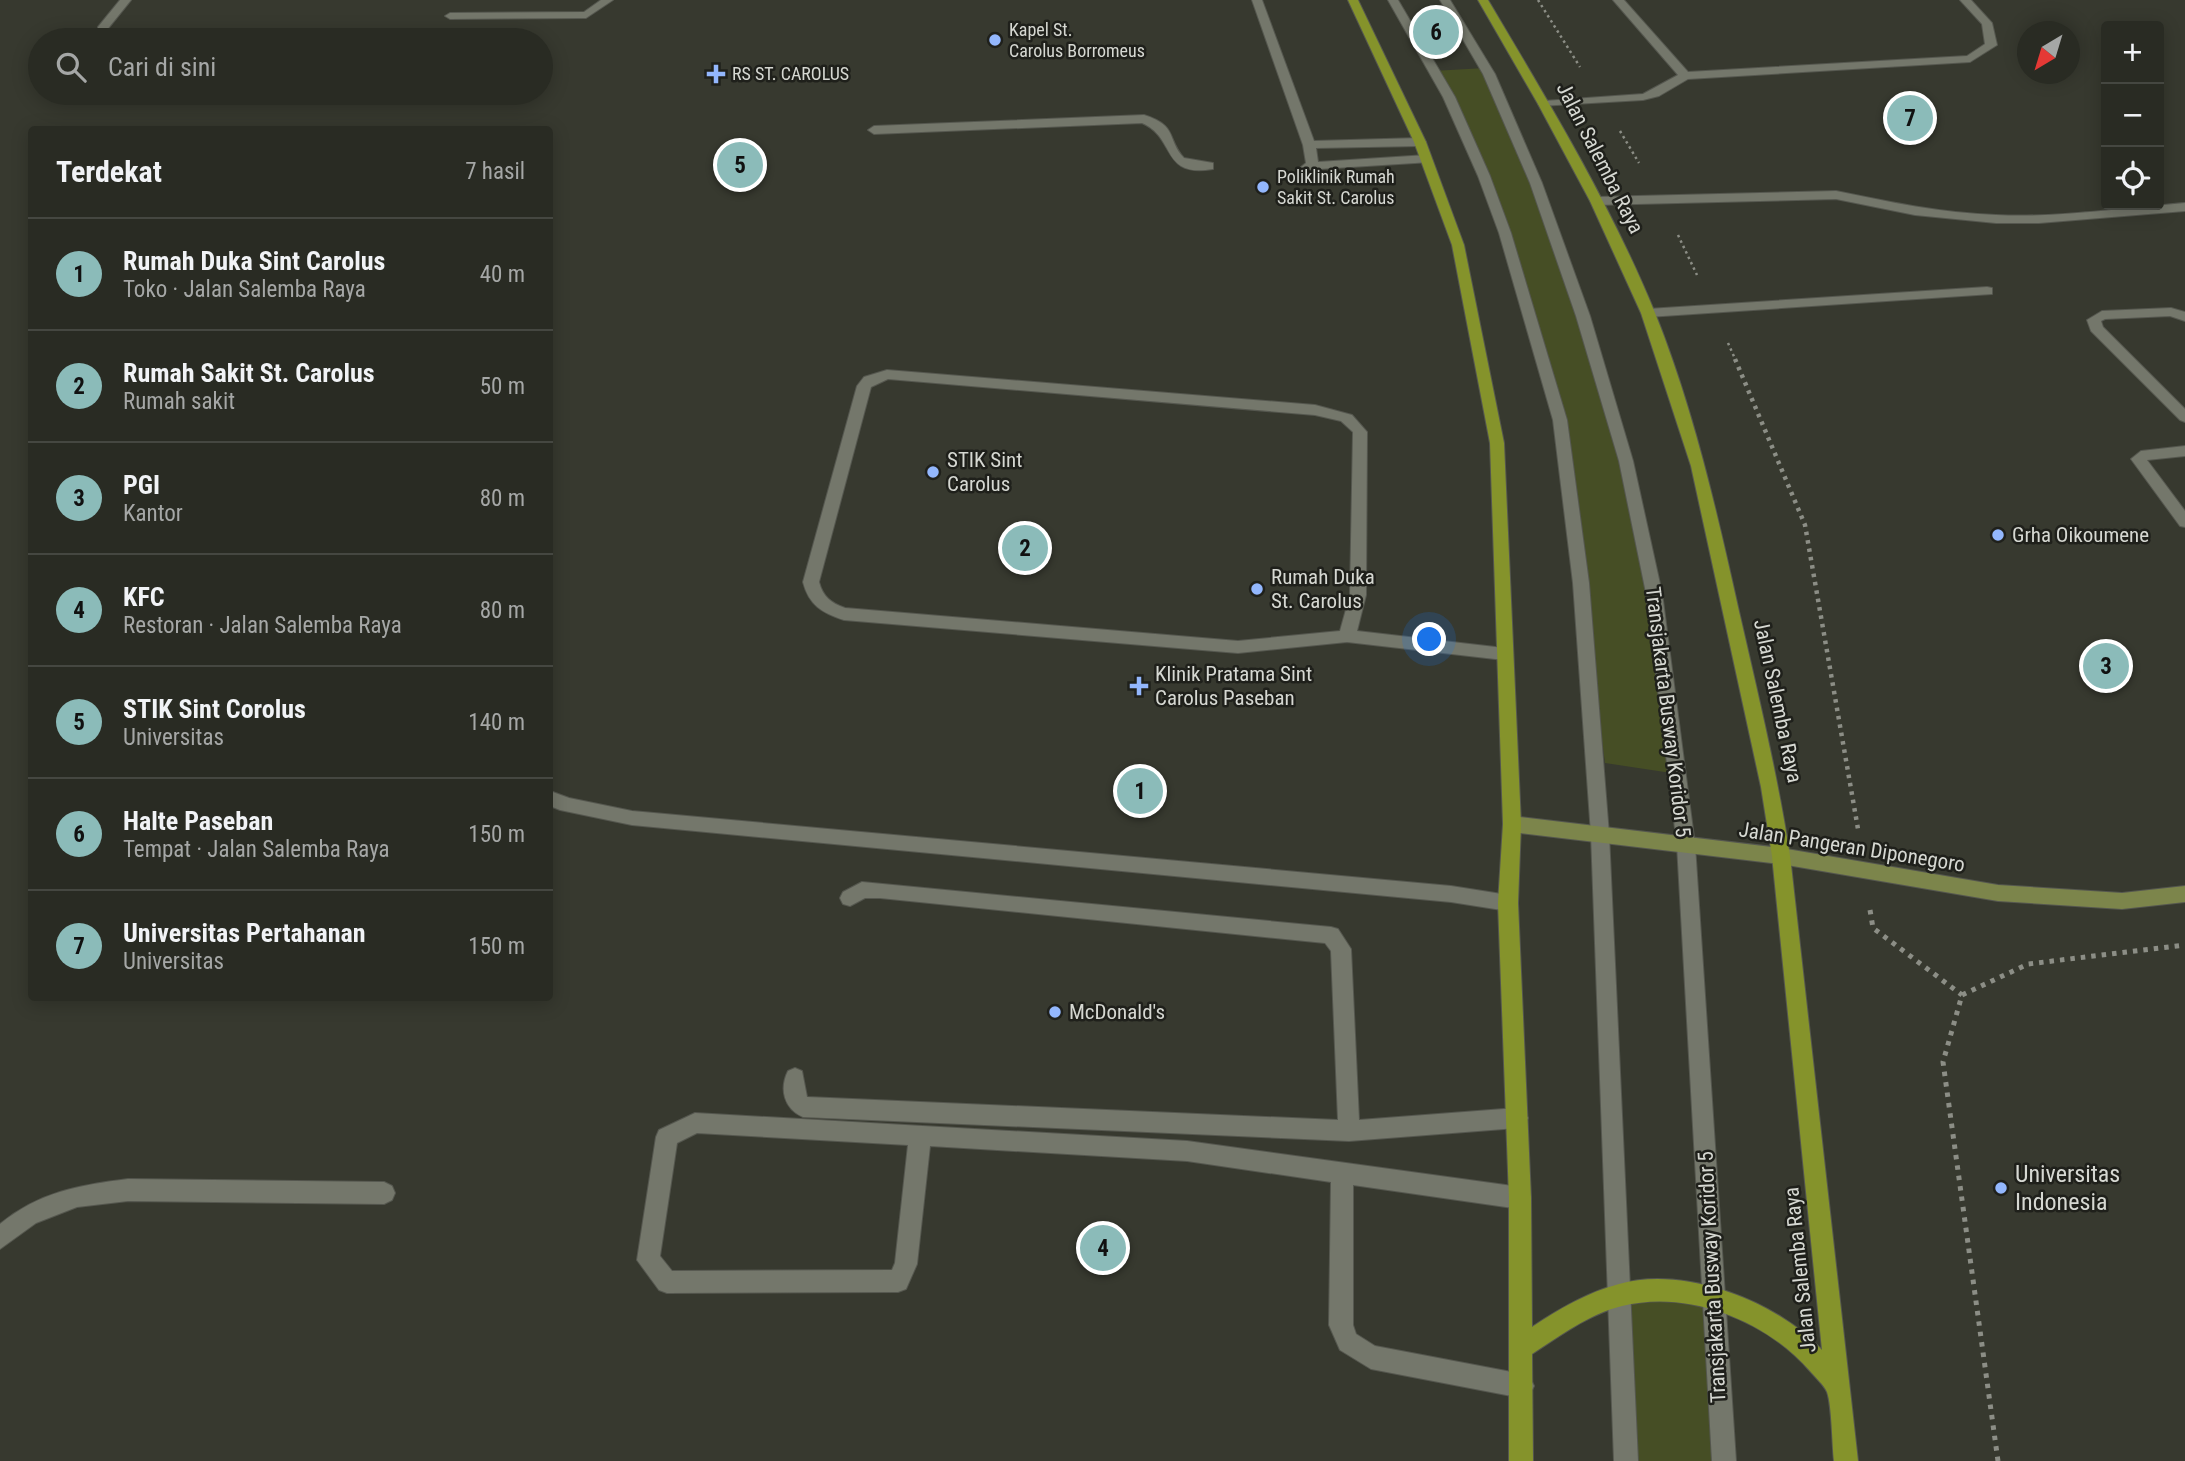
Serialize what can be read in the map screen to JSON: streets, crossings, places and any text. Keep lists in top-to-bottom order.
{
  "streets": {
    "main road": ["Jalan Salemba Raya", "Jalan Pangeran Diponegoro"],
    "street": ["Transjakarta Busway Koridor 5"]
  },
  "crossings": [
    ["Jalan Salemba Raya", "Jalan Pangeran Diponegoro"],
    ["Transjakarta Busway Koridor 5", "Jalan Pangeran Diponegoro"]
  ],
  "places": {
    "other": [
      "Kapel St. Carolus Borromeus",
      "Poliklinik Rumah Sakit St. Carolus",
      "STIK Sint Carolus",
      "Grha Oikoumene",
      "Rumah Duka St. Carolus",
      "McDonald's",
      "Universitas Indonesia"
    ],
    "health": ["RS ST. CAROLUS", "Klinik Pratama Sint Carolus Paseban"]
  },
  "north": "bottom left",
  "page": {
    "pins": [
      "6",
      "7",
      "5",
      "2",
      "3",
      "1",
      "4"
    ],
    "map_buttons": ["+", "−"],
    "search": "Cari di sini",
    "heading": ["Terdekat", "7 hasil"],
    "list": [
      {
        "mark": "1",
        "name": "Rumah Duka Sint Carolus",
        "note": "Toko · Jalan Salemba Raya",
        "value": "40 m"
      },
      {
        "mark": "2",
        "name": "Rumah Sakit St. Carolus",
        "note": "Rumah sakit",
        "value": "50 m"
      },
      {
        "mark": "3",
        "name": "PGI",
        "note": "Kantor",
        "value": "80 m"
      },
      {
        "mark": "4",
        "name": "KFC",
        "note": "Restoran · Jalan Salemba Raya",
        "value": "80 m"
      },
      {
        "mark": "5",
        "name": "STIK Sint Corolus",
        "note": "Universitas",
        "value": "140 m"
      },
      {
        "mark": "6",
        "name": "Halte Paseban",
        "note": "Tempat · Jalan Salemba Raya",
        "value": "150 m"
      },
      {
        "mark": "7",
        "name": "Universitas Pertahanan",
        "note": "Universitas",
        "value": "150 m"
      }
    ]
  }
}
